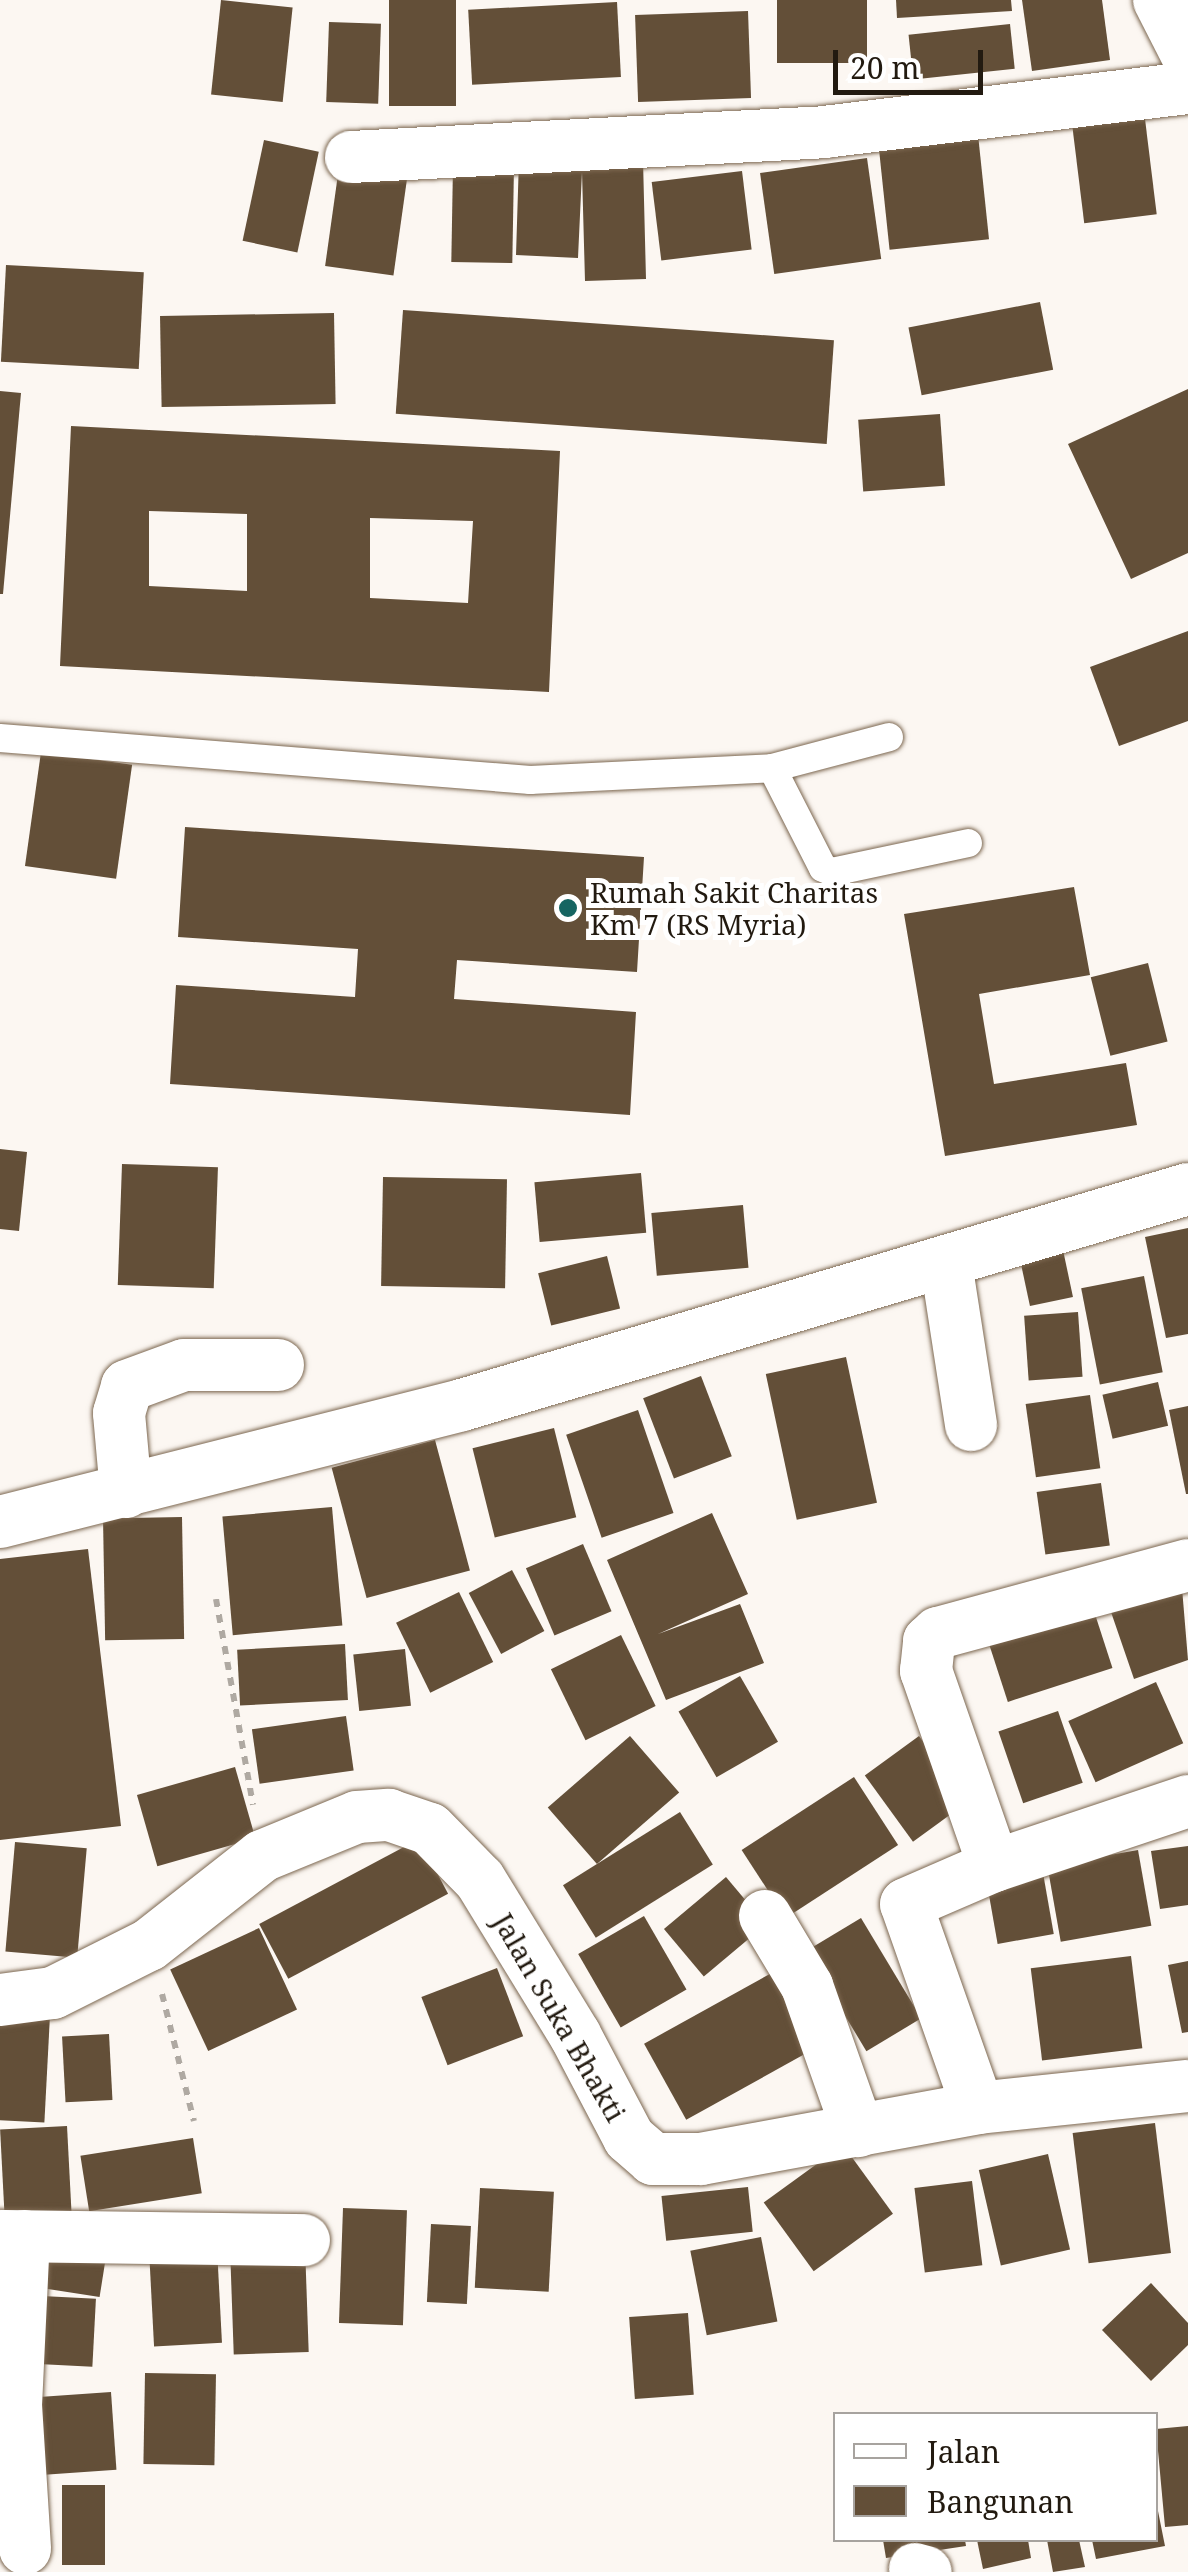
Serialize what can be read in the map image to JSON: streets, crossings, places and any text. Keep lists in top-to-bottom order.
{
  "streets": {
    "street": ["Jalan Suka Bhakti"]
  },
  "places": ["Rumah Sakit Charitas Km 7 (RS Myria)"],
  "legend": ["Jalan", "Bangunan"],
  "scale_bar": "20 m"
}
